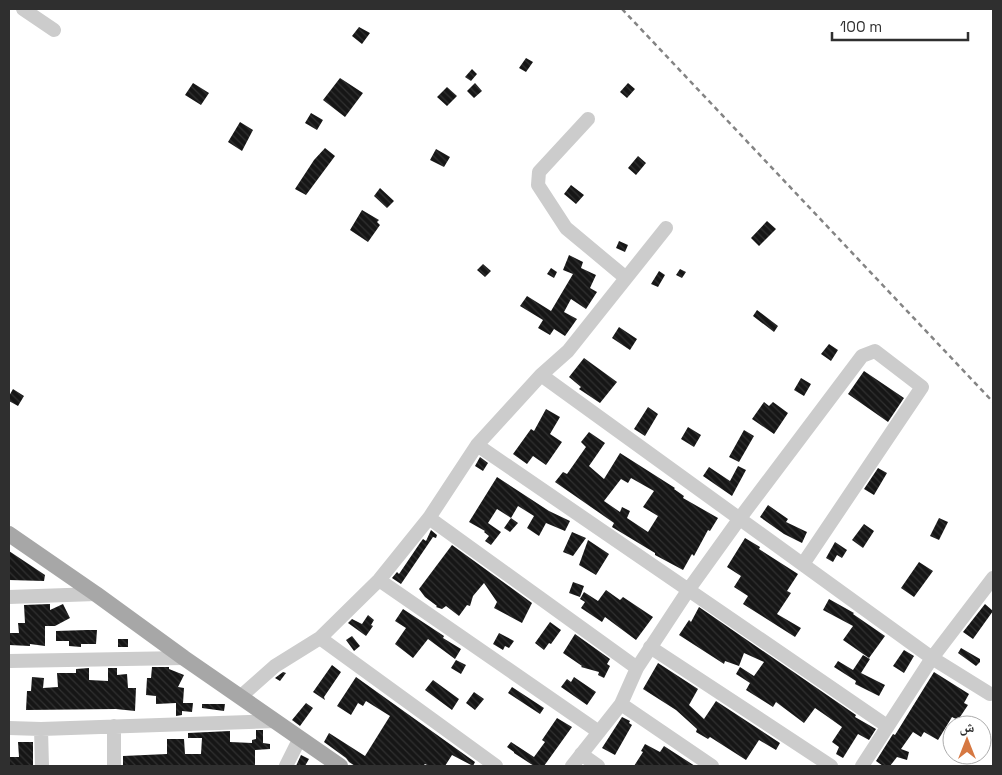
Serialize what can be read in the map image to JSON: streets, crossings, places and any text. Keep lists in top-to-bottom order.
{
  "scale_bar": "100 m",
  "north": "top"
}
